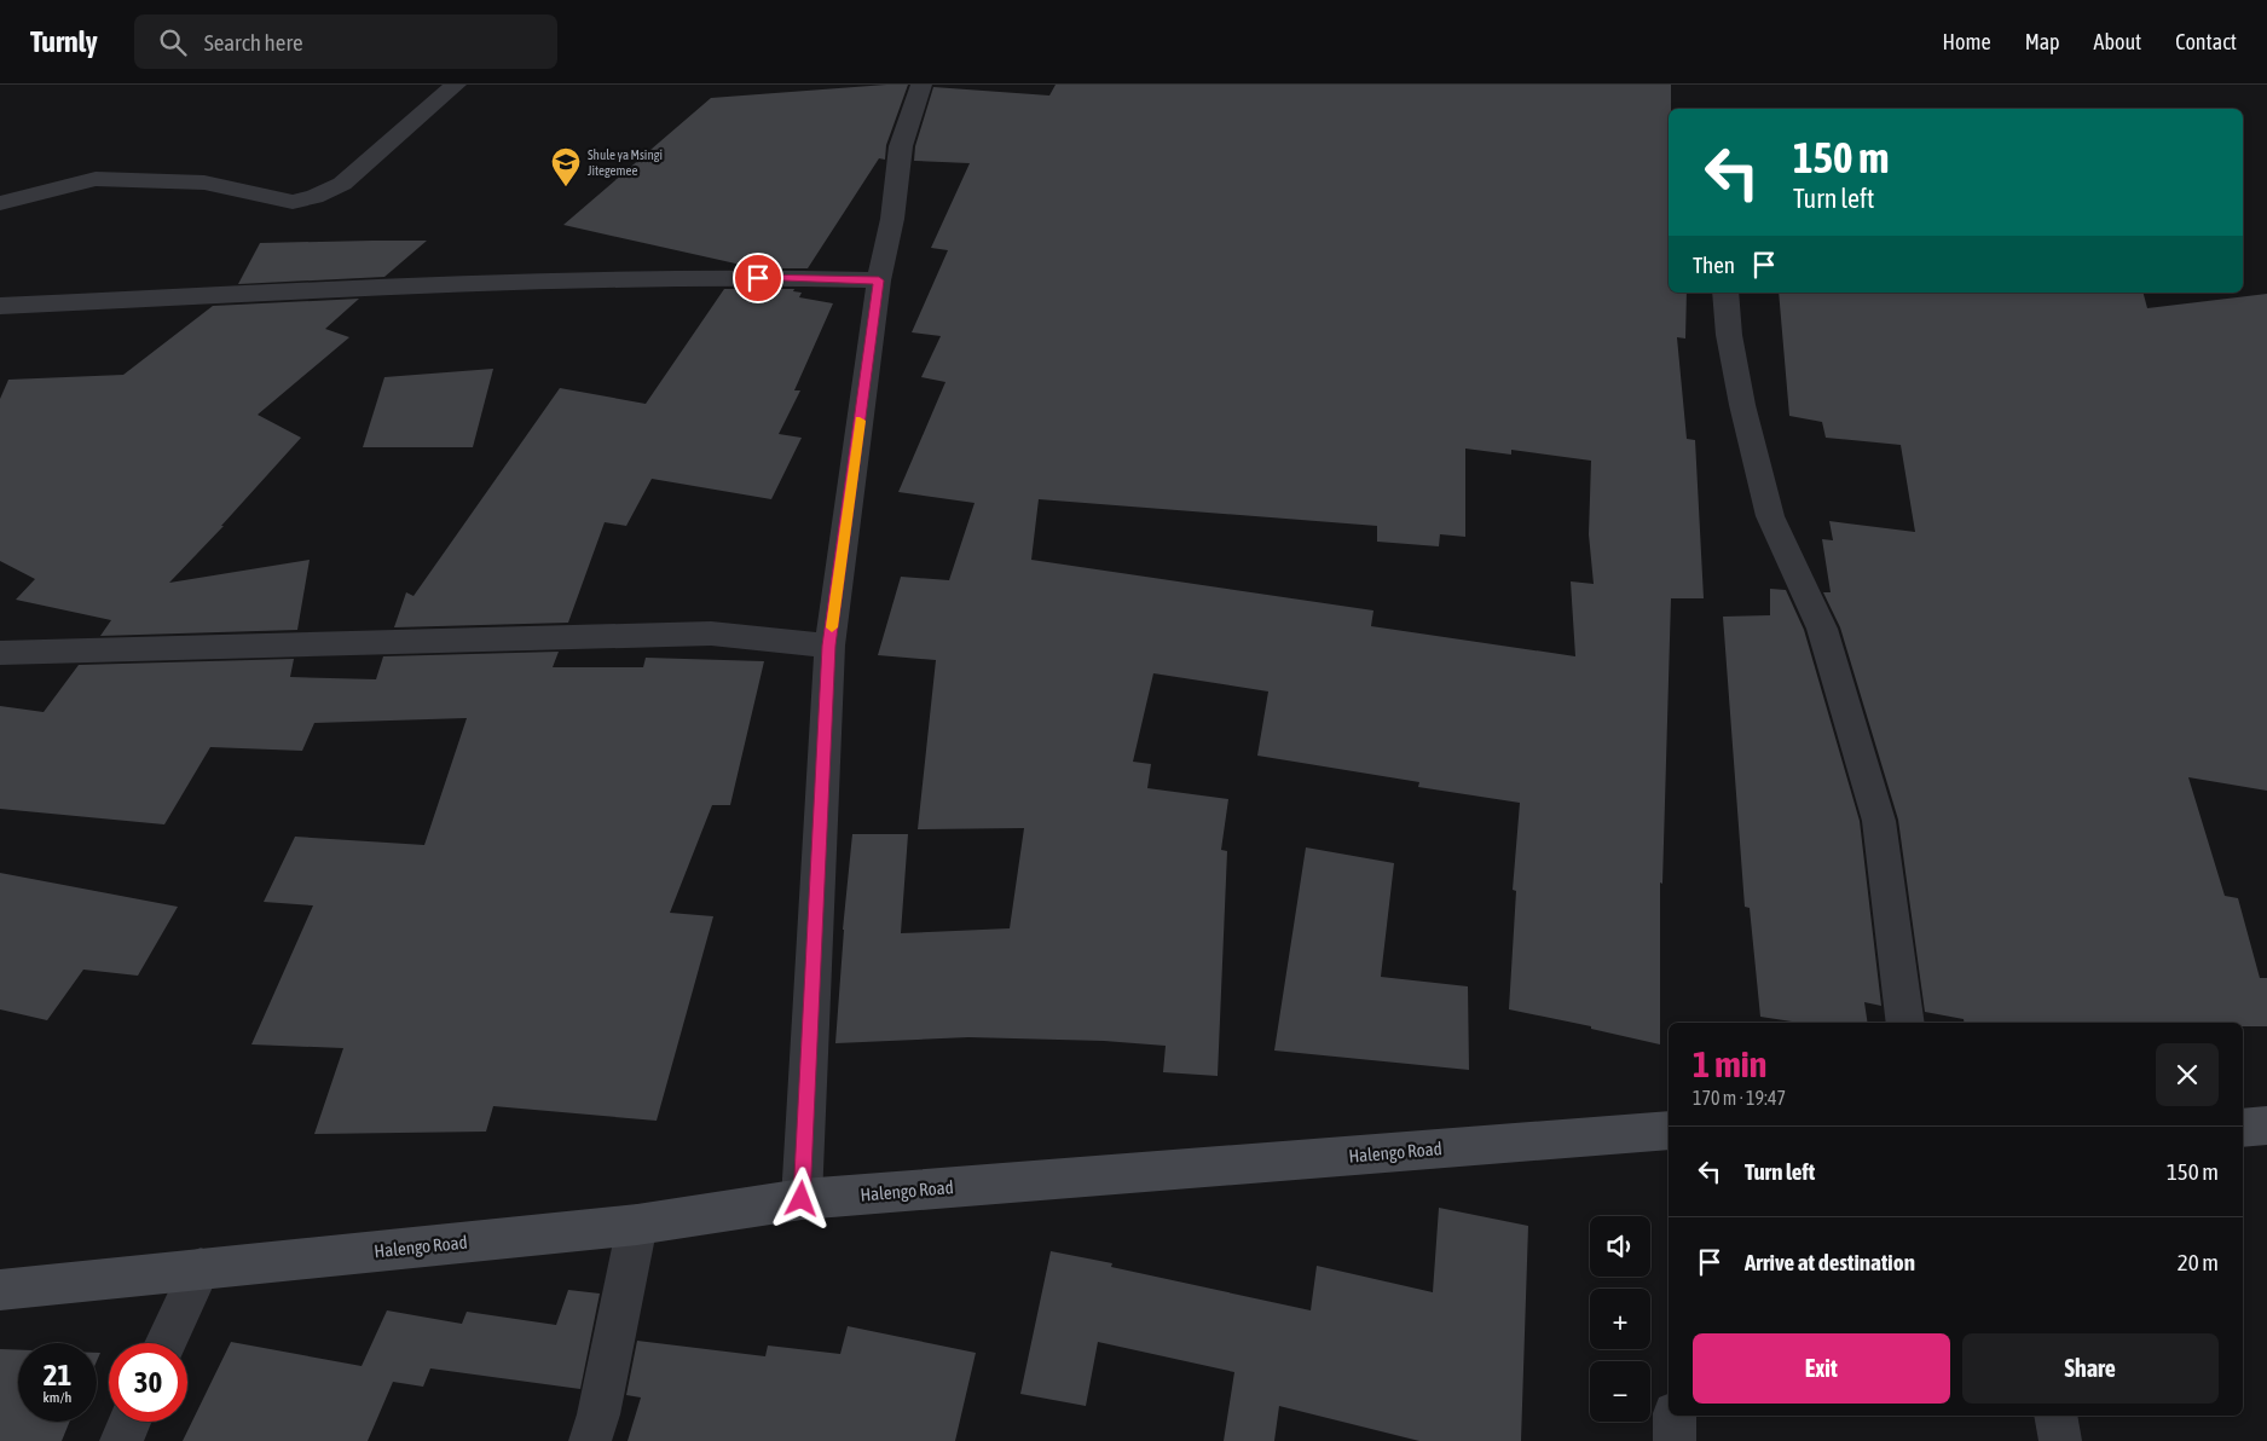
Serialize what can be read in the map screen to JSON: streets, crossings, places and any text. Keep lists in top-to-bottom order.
{
  "streets": {
    "street": ["Halengo Road"]
  },
  "places": {
    "school or university": ["Shule ya Msingi Jitegemee"]
  },
  "page": {
    "header": "Turnly",
    "search": "Search here",
    "nav": [
      "Home",
      "Map",
      "About",
      "Contact"
    ],
    "turn": ["150 m", "Turn left"],
    "then": "Then",
    "heading": ["1 min", "170 m · 19:47"],
    "list": [
      {
        "name": "Turn left",
        "value": "150 m"
      },
      {
        "name": "Arrive at destination",
        "value": "20 m"
      }
    ],
    "map_buttons": ["+", "−"],
    "buttons": ["Exit", "Share"],
    "speed": "21 km/h",
    "limit": "30"
  }
}
